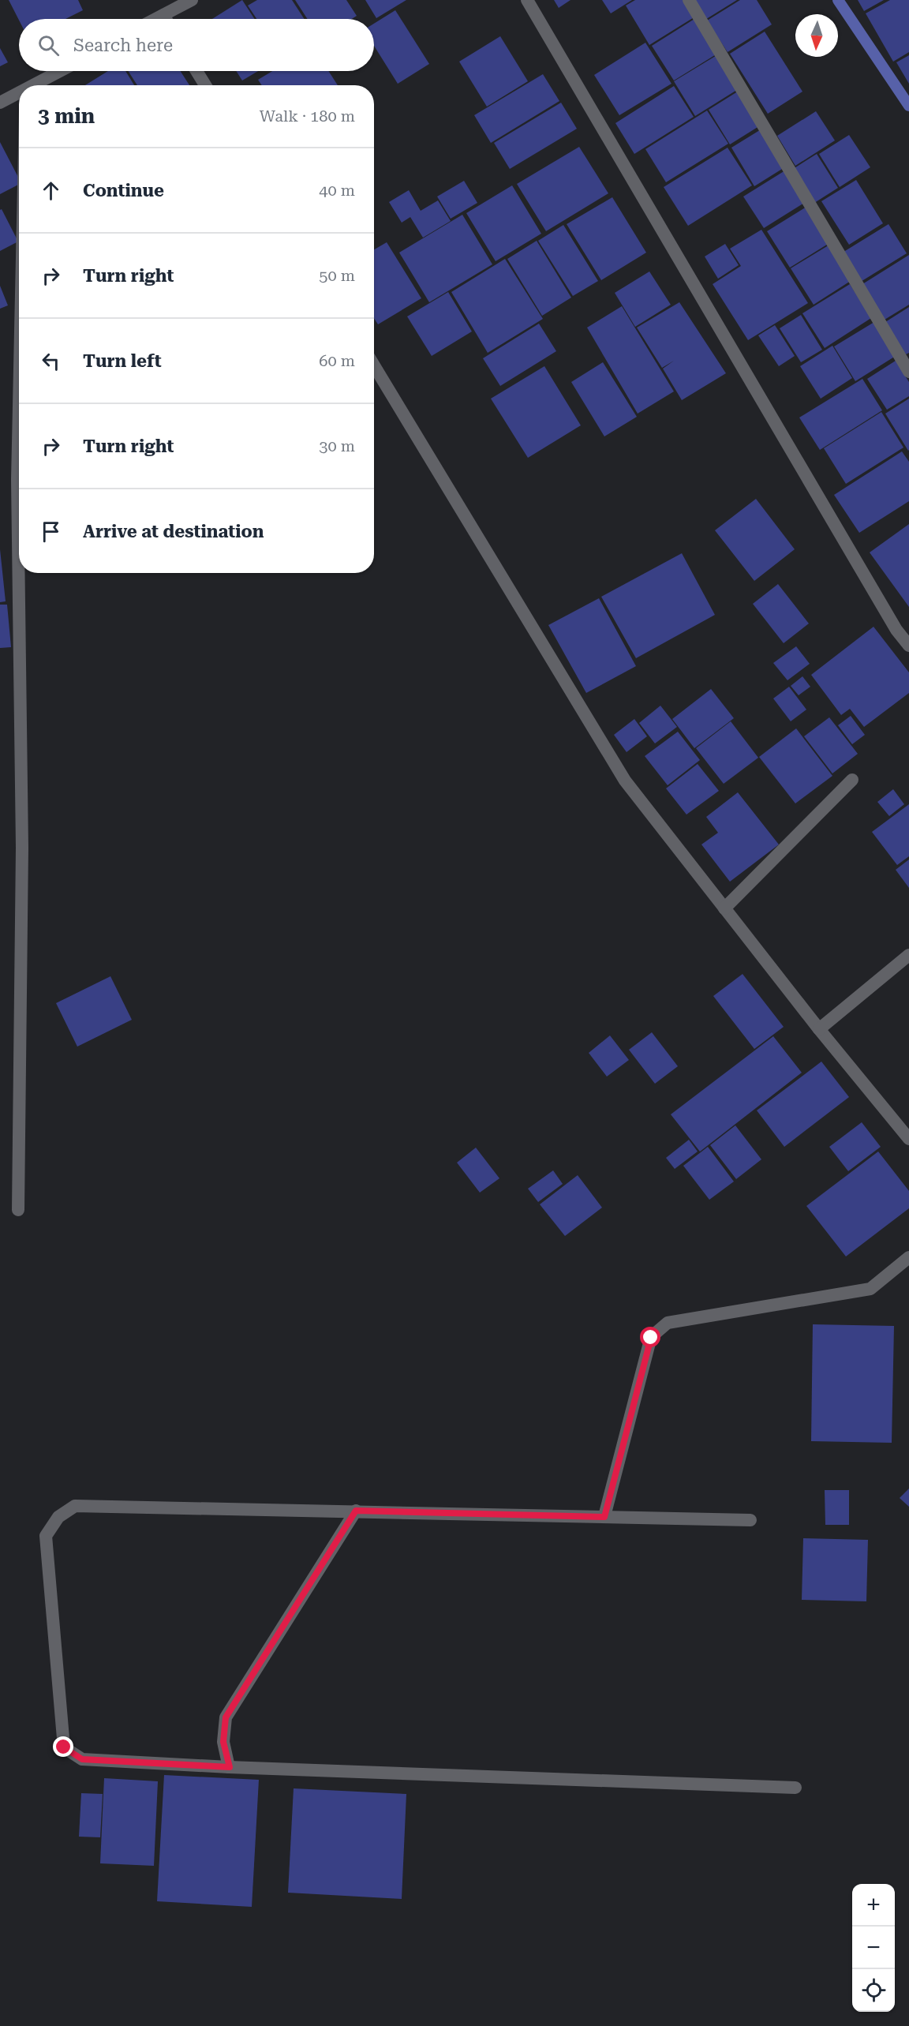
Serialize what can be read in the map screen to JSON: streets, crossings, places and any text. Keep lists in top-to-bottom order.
{
  "north": "bottom",
  "page": {
    "search": "Search here",
    "heading": ["3 min", "Walk · 180 m"],
    "list": [
      ["Continue", "40 m"],
      ["Turn right", "50 m"],
      ["Turn left", "60 m"],
      ["Turn right", "30 m"],
      "Arrive at destination"
    ],
    "map_buttons": ["+", "−"]
  }
}
